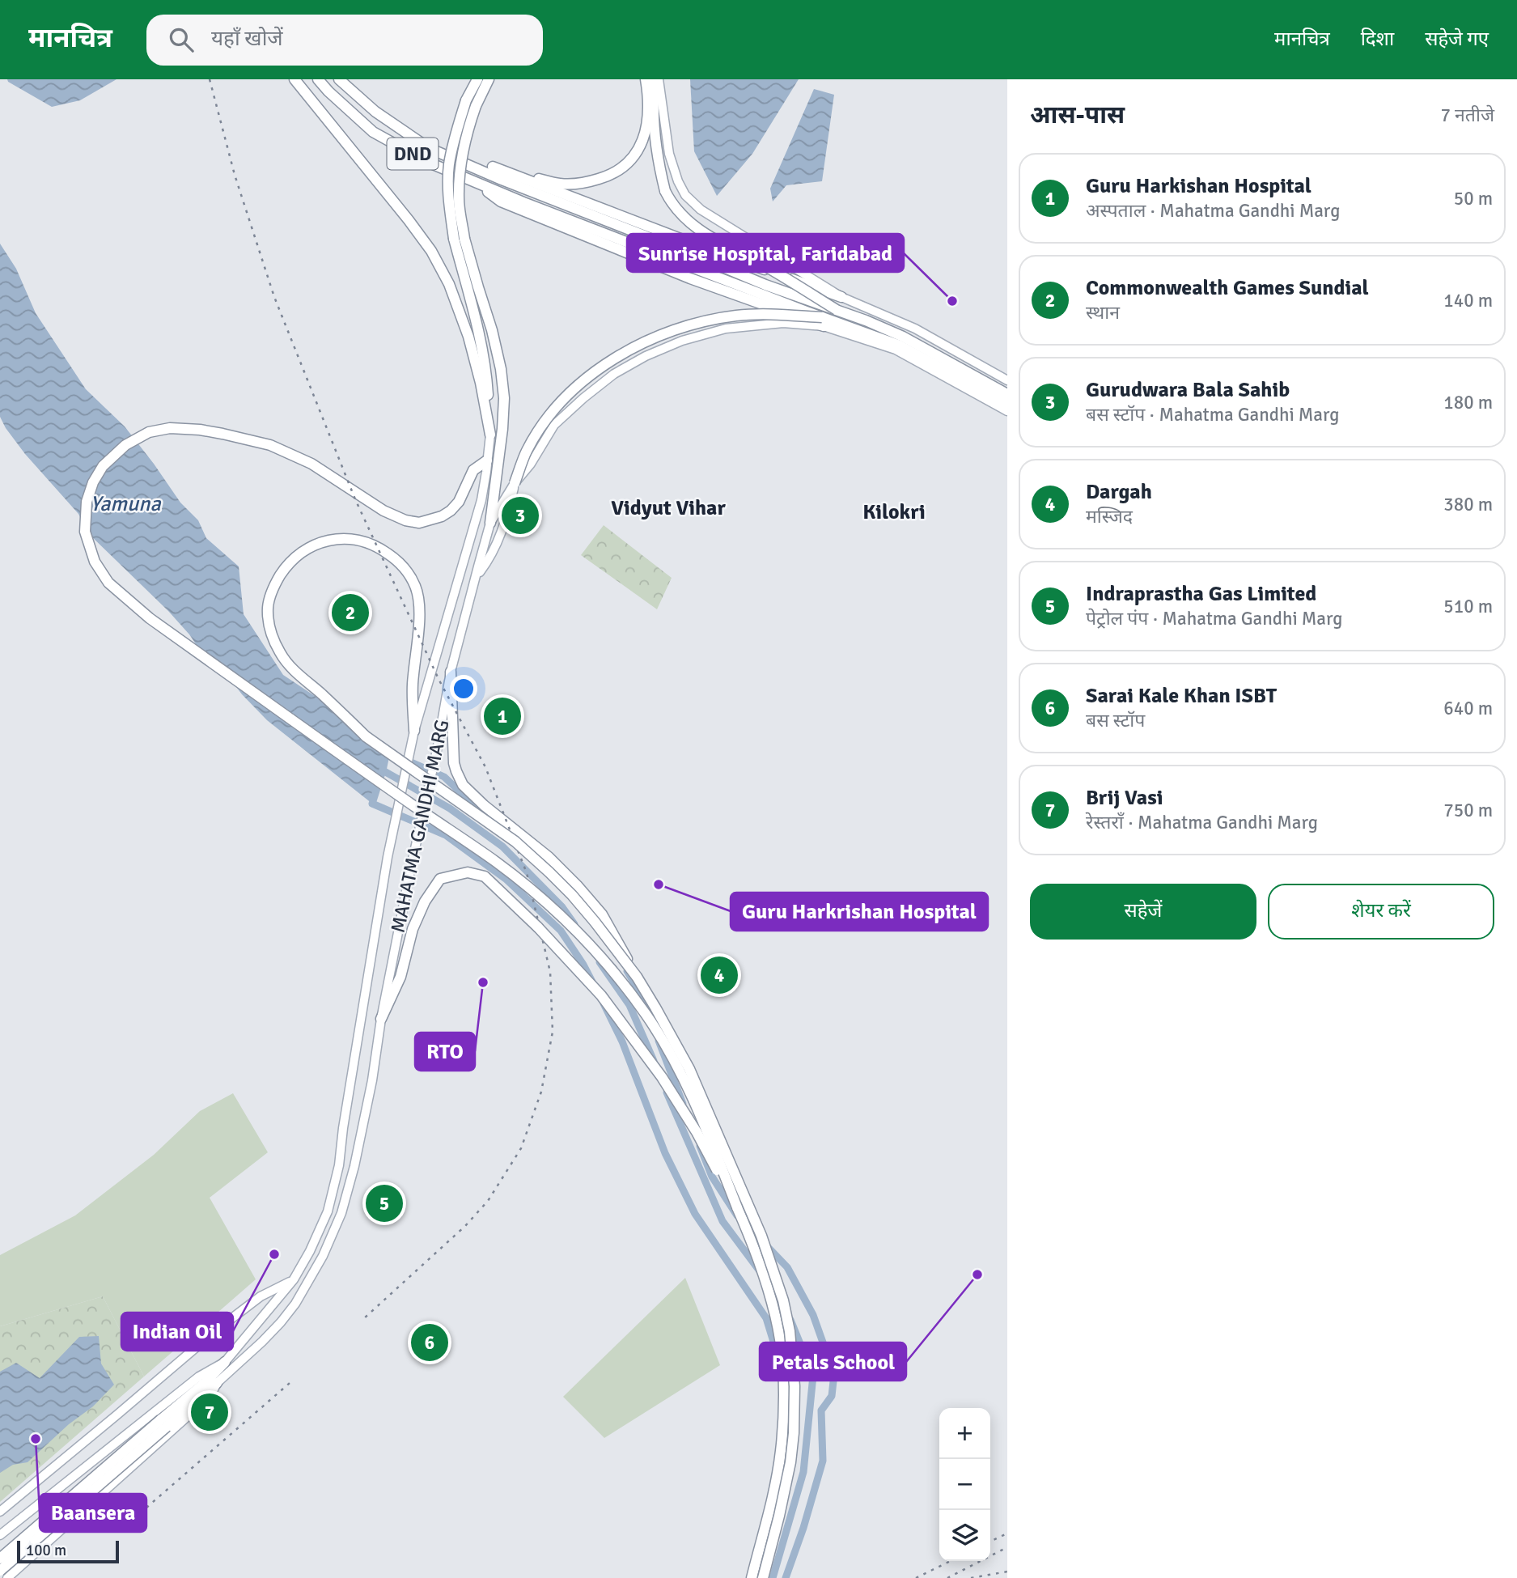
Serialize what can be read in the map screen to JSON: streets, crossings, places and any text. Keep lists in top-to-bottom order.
{
  "streets": {
    "highway": ["DND"],
    "main road": ["MAHATMA GANDHI MARG"]
  },
  "districts": ["Vidyut Vihar", "Kilokri"],
  "water": ["Yamuna"],
  "places": [
    "Sunrise Hospital, Faridabad",
    "Guru Harkrishan Hospital",
    "RTO",
    "Indian Oil",
    "Petals School",
    "Baansera"
  ],
  "scale_bar": "100 m",
  "page": {
    "header": "मानचित्र",
    "search": "यहाँ खोजें",
    "nav": ["मानचित्र", "दिशा", "सहेजे गए"],
    "heading": ["आस-पास", "7 नतीजे"],
    "list": [
      {
        "mark": "1",
        "name": "Guru Harkishan Hospital",
        "note": "अस्पताल · Mahatma Gandhi Marg",
        "value": "50 m"
      },
      {
        "mark": "2",
        "name": "Commonwealth Games Sundial",
        "note": "स्थान",
        "value": "140 m"
      },
      {
        "mark": "3",
        "name": "Gurudwara Bala Sahib",
        "note": "बस स्टॉप · Mahatma Gandhi Marg",
        "value": "180 m"
      },
      {
        "mark": "4",
        "name": "Dargah",
        "note": "मस्जिद",
        "value": "380 m"
      },
      {
        "mark": "5",
        "name": "Indraprastha Gas Limited",
        "note": "पेट्रोल पंप · Mahatma Gandhi Marg",
        "value": "510 m"
      },
      {
        "mark": "6",
        "name": "Sarai Kale Khan ISBT",
        "note": "बस स्टॉप",
        "value": "640 m"
      },
      {
        "mark": "7",
        "name": "Brij Vasi",
        "note": "रेस्तराँ · Mahatma Gandhi Marg",
        "value": "750 m"
      }
    ],
    "pins": [
      "3",
      "2",
      "1",
      "4",
      "5",
      "6",
      "7"
    ],
    "buttons": ["सहेजें", "शेयर करें"],
    "map_buttons": ["+", "−"],
    "scale": "100 m"
  }
}
